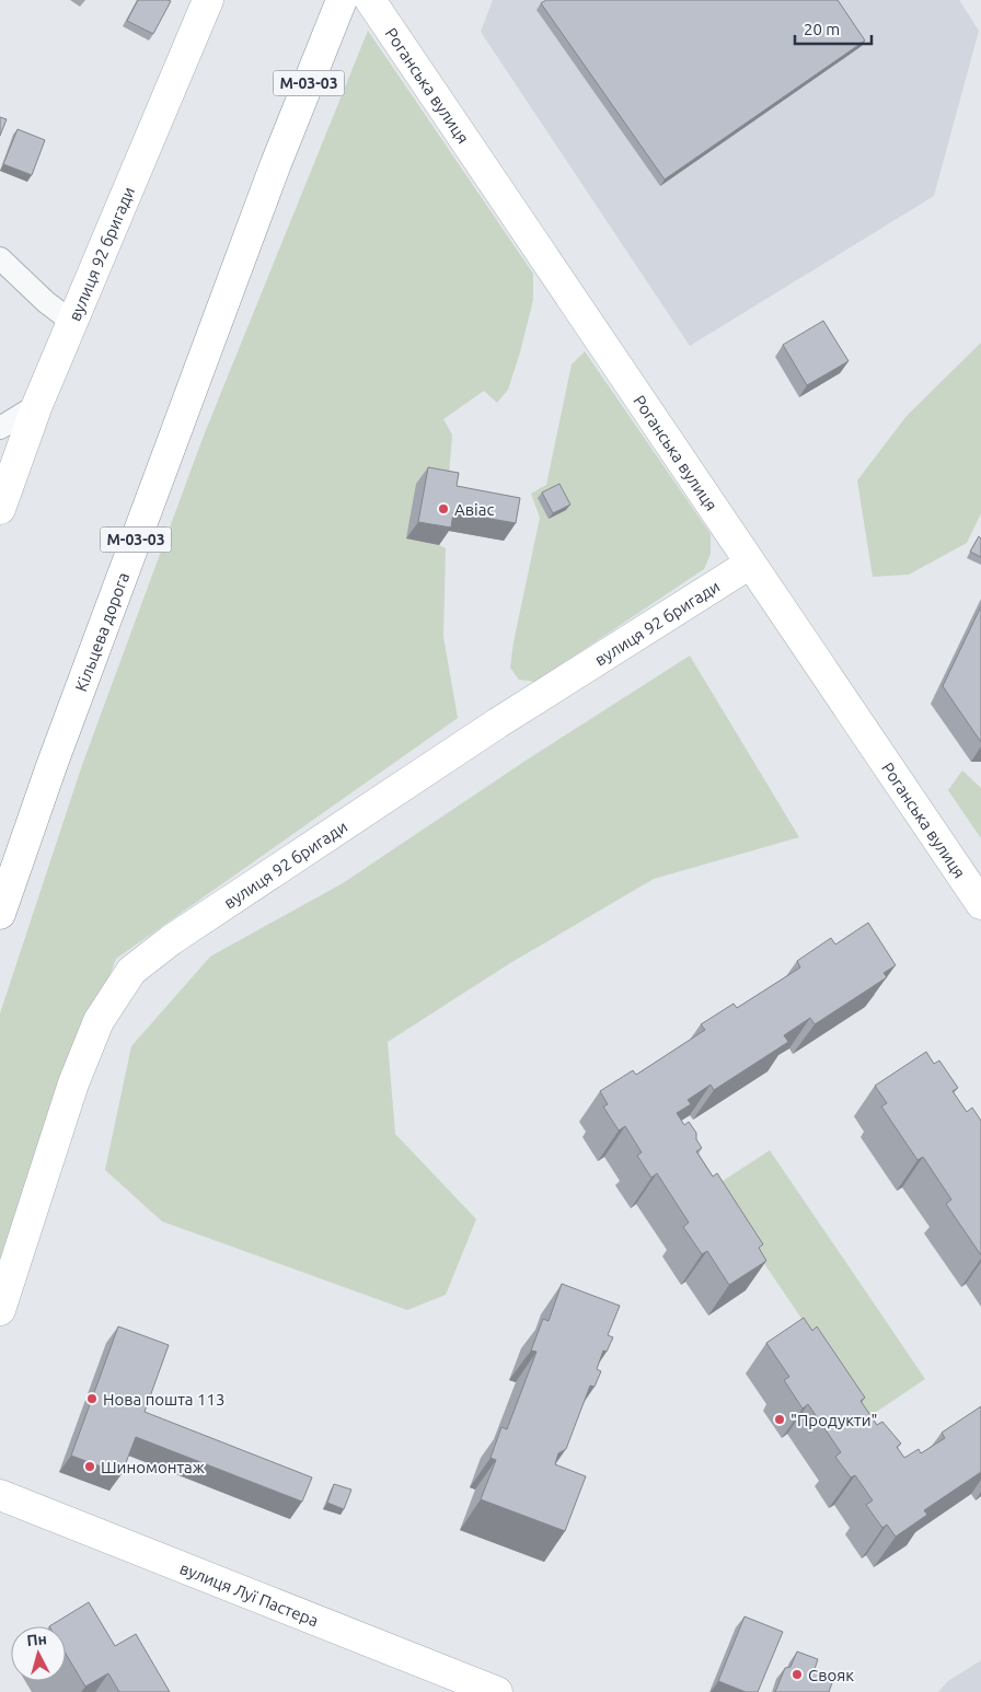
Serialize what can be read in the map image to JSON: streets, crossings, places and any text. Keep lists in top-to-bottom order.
{
  "streets": {
    "main road": [
      "М-03-03",
      "Роганська вулиця",
      "вулиця 92 бригади",
      "Кільцева дорога",
      "вулиця Луї Пастера"
    ]
  },
  "crossings": [
    ["Роганська вулиця", "вулиця 92 бригади"]
  ],
  "places": [
    "Авіас",
    "Нова пошта 113",
    "\"Продукти\"",
    "Шиномонтаж",
    "Свояк"
  ],
  "scale_bar": "20 m",
  "north": "top"
}
